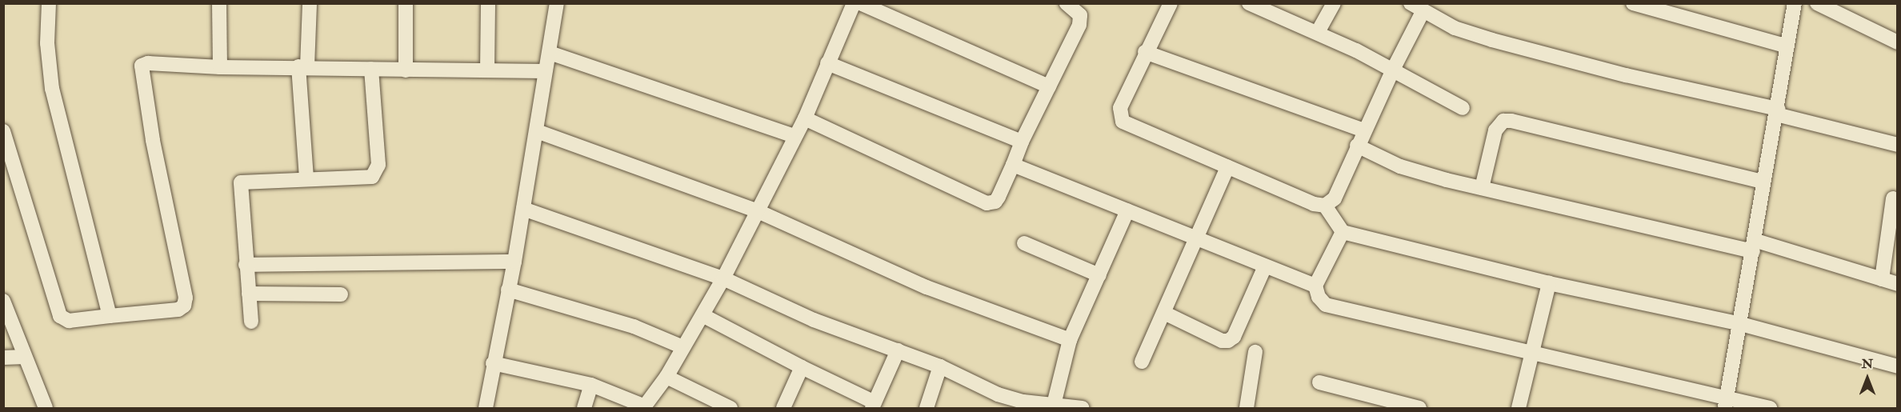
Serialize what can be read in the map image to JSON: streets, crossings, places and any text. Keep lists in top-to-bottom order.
{
  "north": "top"
}
